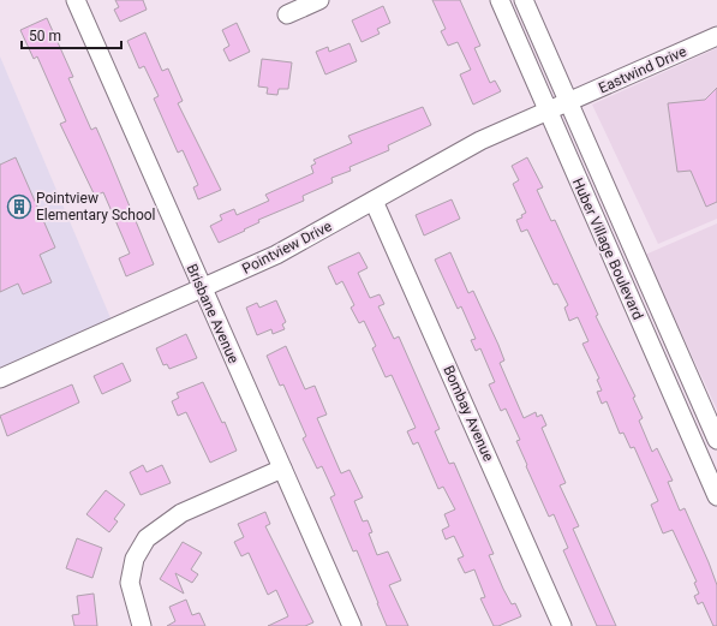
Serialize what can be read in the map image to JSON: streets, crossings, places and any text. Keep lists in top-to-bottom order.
{
  "streets": {
    "street": [
      "Eastwind Drive",
      "Pointview Drive",
      "Huber Village Boulevard",
      "Brisbane Avenue",
      "Bombay Avenue"
    ]
  },
  "crossings": [
    ["Eastwind Drive", "Pointview Drive"],
    ["Eastwind Drive", "Huber Village Boulevard"],
    ["Pointview Drive", "Huber Village Boulevard"],
    ["Pointview Drive", "Brisbane Avenue"],
    ["Pointview Drive", "Bombay Avenue"]
  ],
  "places": {
    "building": ["Pointview Elementary School"]
  },
  "scale_bar": "50 m"
}
